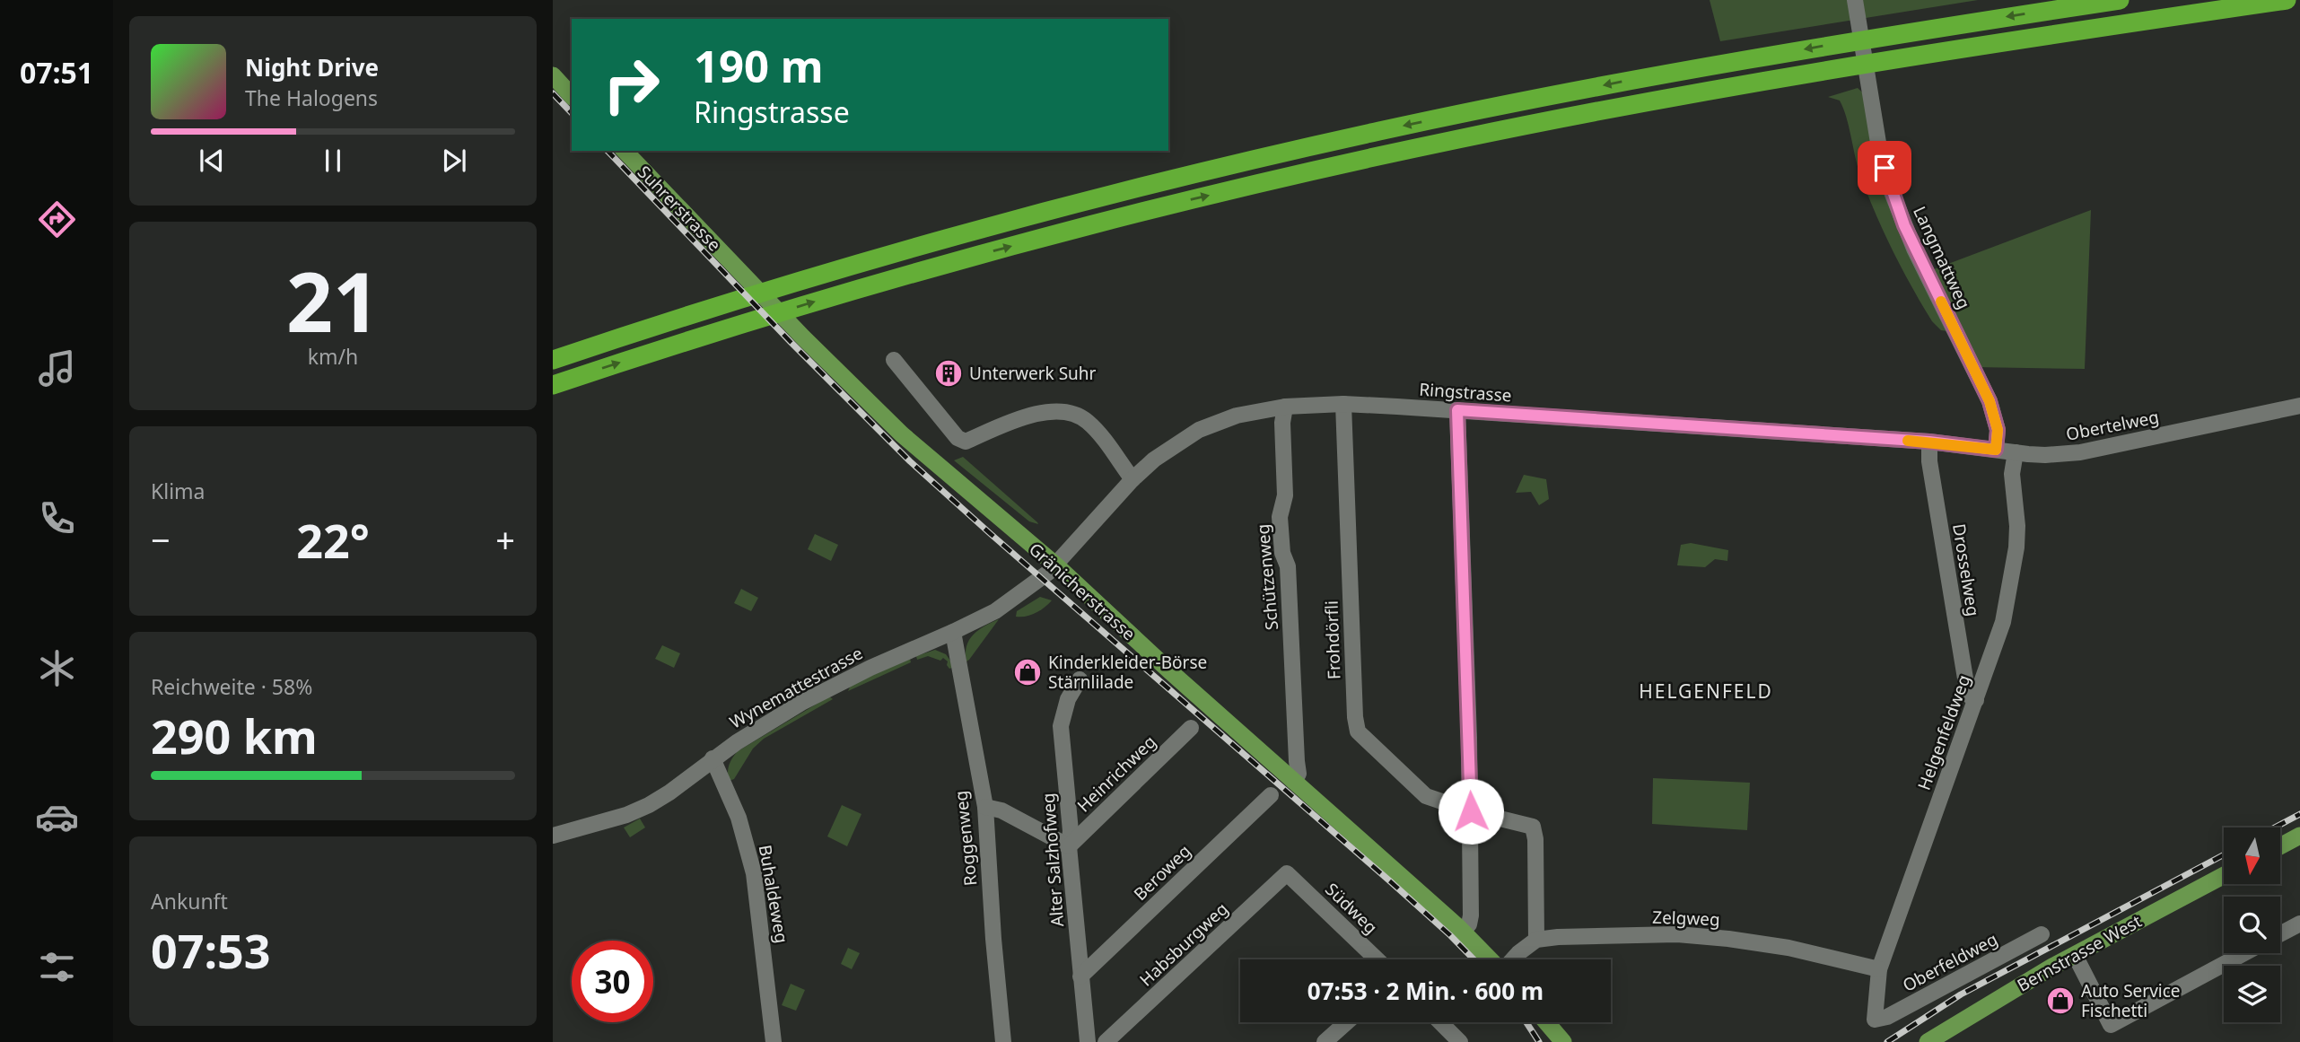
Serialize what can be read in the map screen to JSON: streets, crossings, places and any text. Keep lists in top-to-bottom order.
{
  "streets": {
    "main road": ["Suhrerstrasse", "Gränicherstrasse", "Bernstrasse West"],
    "street": [
      "Langmattweg",
      "Ringstrasse",
      "Obertelweg",
      "Drosselweg",
      "Schützenweg",
      "Frohdörfli",
      "Wynemattestrasse",
      "Helgenfeldweg",
      "Heinrichweg",
      "Roggenweg",
      "Alter Salzhofweg",
      "Beroweg",
      "Buhaldeweg",
      "Südweg",
      "Zelgweg",
      "Habsburgweg",
      "Oberfeldweg"
    ]
  },
  "crossings": [
    ["Suhrerstrasse", "Gränicherstrasse"],
    ["Langmattweg", "Obertelweg"],
    ["Ringstrasse", "Obertelweg"],
    ["Ringstrasse", "Drosselweg"],
    ["Ringstrasse", "Schützenweg"],
    ["Ringstrasse", "Gränicherstrasse"],
    ["Ringstrasse", "Frohdörfli"],
    ["Ringstrasse", "Wynemattestrasse"],
    ["Obertelweg", "Drosselweg"],
    ["Obertelweg", "Helgenfeldweg"],
    ["Drosselweg", "Helgenfeldweg"],
    ["Schützenweg", "Gränicherstrasse"],
    ["Gränicherstrasse", "Wynemattestrasse"],
    ["Frohdörfli", "Zelgweg"],
    ["Wynemattestrasse", "Roggenweg"],
    ["Wynemattestrasse", "Buhaldeweg"],
    ["Helgenfeldweg", "Zelgweg"],
    ["Helgenfeldweg", "Oberfeldweg"],
    ["Heinrichweg", "Alter Salzhofweg"],
    ["Alter Salzhofweg", "Beroweg"],
    ["Südweg", "Habsburgweg"]
  ],
  "districts": ["HELGENFELD"],
  "places": {
    "building": ["Unterwerk Suhr"],
    "shop": ["Kinderkleider-Börse Stärnlilade", "Auto Service Fischetti"]
  },
  "north": "bottom",
  "page": {
    "tabs": "07:51",
    "turn": ["190 m", "Ringstrasse"],
    "song": ["Night Drive", "The Halogens"],
    "tile": [
      ["21", "km/h"],
      "Klima",
      ["Reichweite · 58%", "290 km"],
      ["Ankunft", "07:53"]
    ],
    "heat": ["−", "22°", "+"],
    "limit": "30",
    "trip": "07:53 · 2 Min. · 600 m"
  }
}
